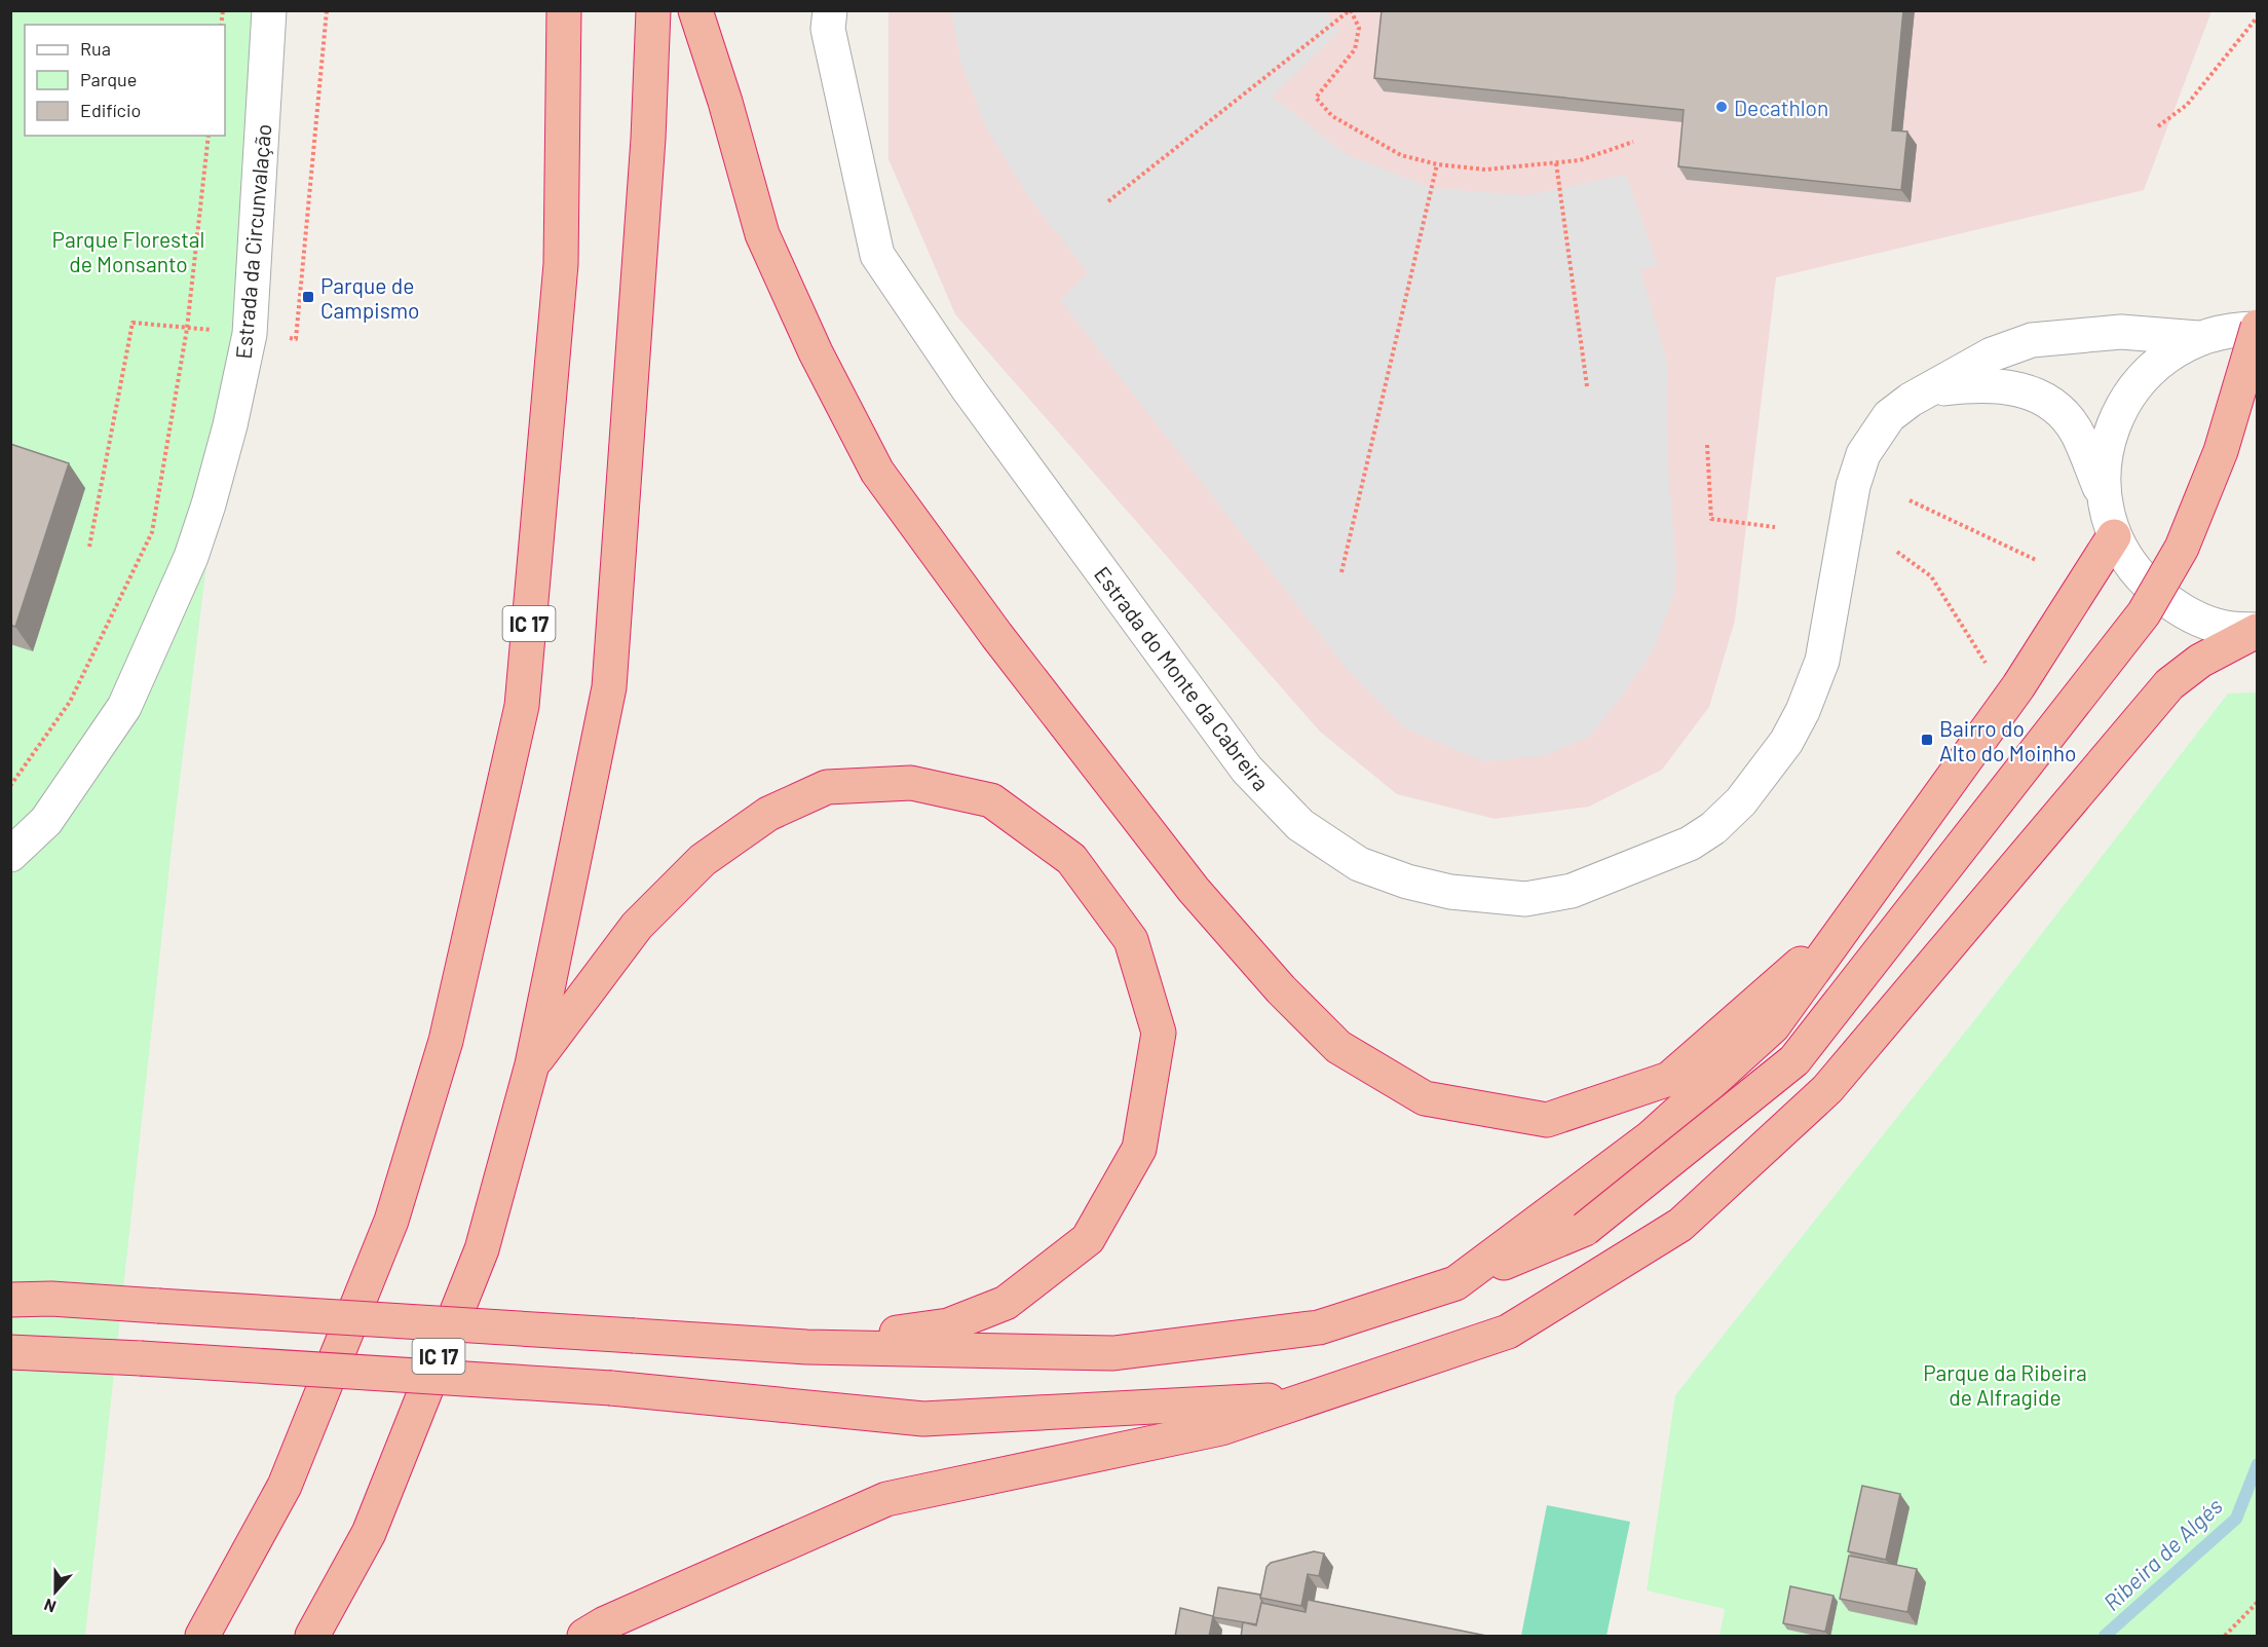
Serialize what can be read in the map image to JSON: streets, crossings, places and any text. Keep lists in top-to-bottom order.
{
  "streets": {
    "highway": ["IC 17"],
    "street": ["Estrada da Circunvalação", "Estrada do Monte da Cabreira"]
  },
  "water": ["Ribeira de Algés"],
  "parks": ["Parque Florestal de Monsanto", "Parque da Ribeira de Alfragide"],
  "places": {
    "other": ["Decathlon"],
    "transit": ["Parque de Campismo", "Bairro do Alto do Moinho"]
  },
  "legend": ["Rua", "Parque", "Edifício"],
  "north": "bottom"
}
